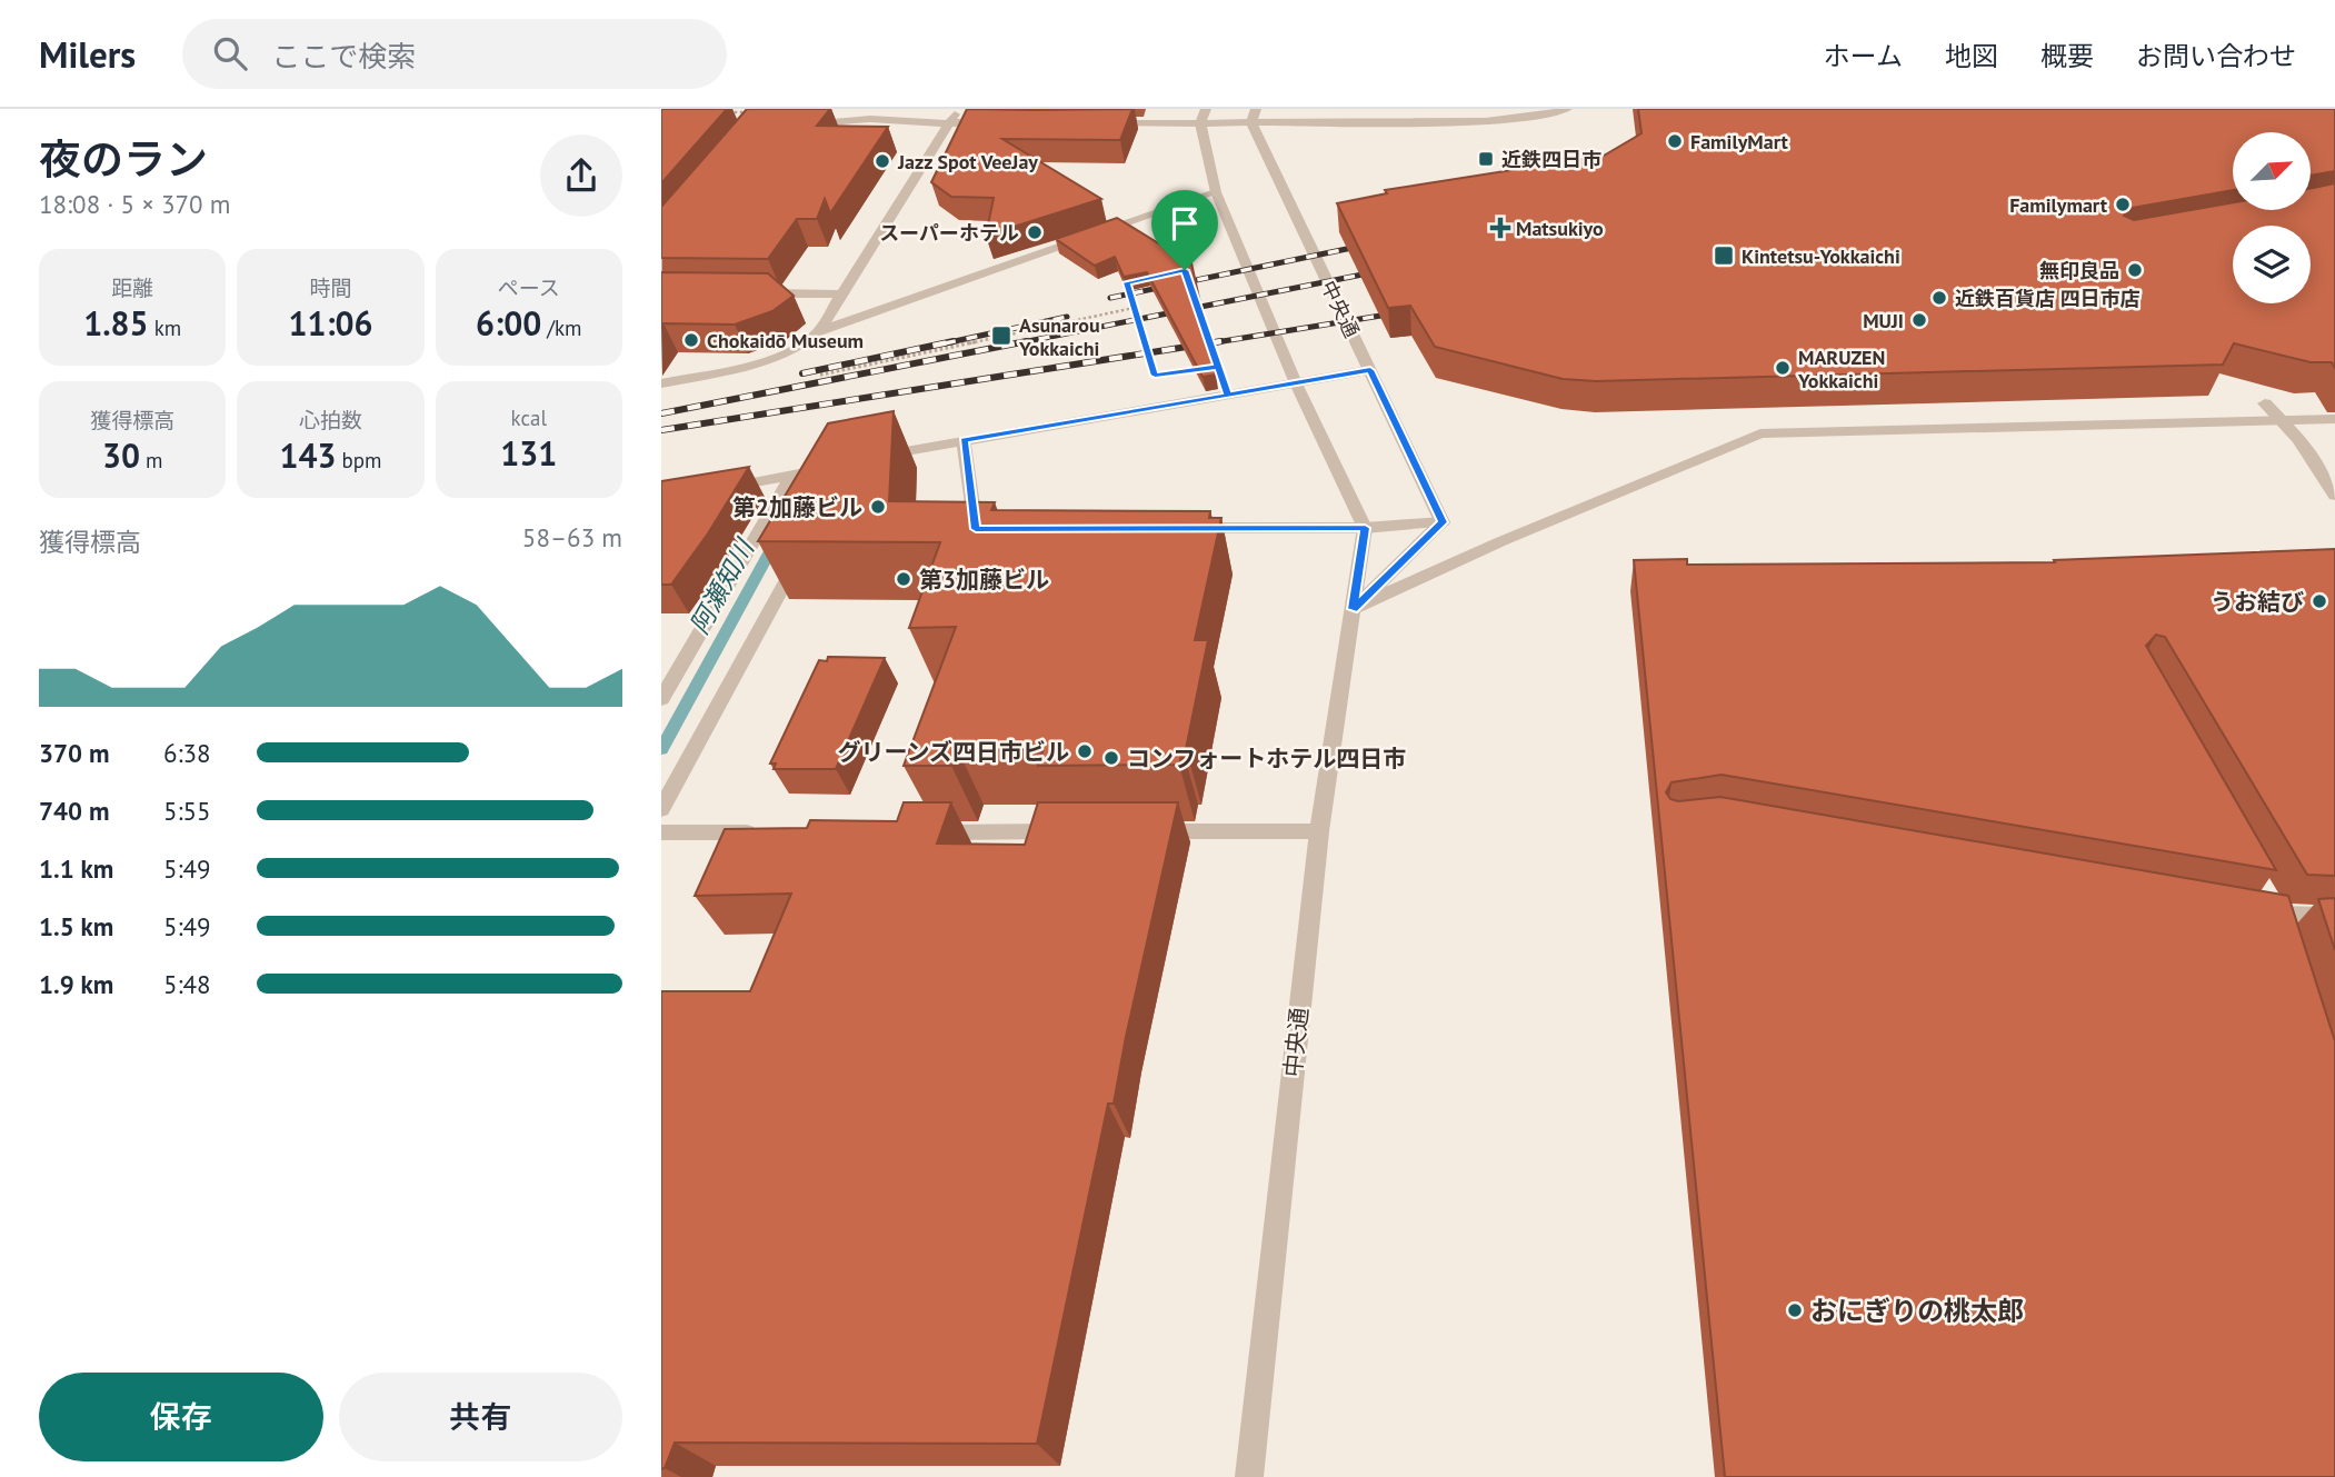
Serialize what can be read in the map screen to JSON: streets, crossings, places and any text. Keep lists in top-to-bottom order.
{
  "streets": {
    "street": ["中央通"]
  },
  "water": ["阿瀬知川"],
  "places": {
    "other": [
      "FamilyMart",
      "Jazz Spot VeeJay",
      "Familymart",
      "スーパーホテル",
      "無印良品",
      "近鉄百貨店 四日市店",
      "MUJI",
      "Chokaidō Museum",
      "MARUZEN Yokkaichi",
      "第2加藤ビル",
      "第3加藤ビル",
      "うお結び",
      "グリーンズ四日市ビル",
      "コンフォートホテル四日市",
      "おにぎりの桃太郎"
    ],
    "transit": ["近鉄四日市", "Kintetsu-Yokkaichi", "Asunarou Yokkaichi"],
    "health": ["Matsukiyo"]
  },
  "north": "top right",
  "page": {
    "header": "Milers",
    "search": "ここで検索",
    "nav": [
      "ホーム",
      "地図",
      "概要",
      "お問い合わせ"
    ],
    "heading": ["夜のラン", "18:08 · 5 × 370 m"],
    "stats": [
      ["距離", "1.85 km"],
      ["時間", "11:06"],
      ["ペース", "6:00 /km"],
      ["獲得標高", "30 m"],
      ["心拍数", "143 bpm"],
      ["kcal", "131"]
    ],
    "chart": ["獲得標高", "58–63 m"],
    "list": [
      {
        "name": "370 m",
        "note": "6:38"
      },
      {
        "name": "740 m",
        "note": "5:55"
      },
      {
        "name": "1.1 km",
        "note": "5:49"
      },
      {
        "name": "1.5 km",
        "note": "5:49"
      },
      {
        "name": "1.9 km",
        "note": "5:48"
      }
    ],
    "buttons": ["保存", "共有"]
  }
}
